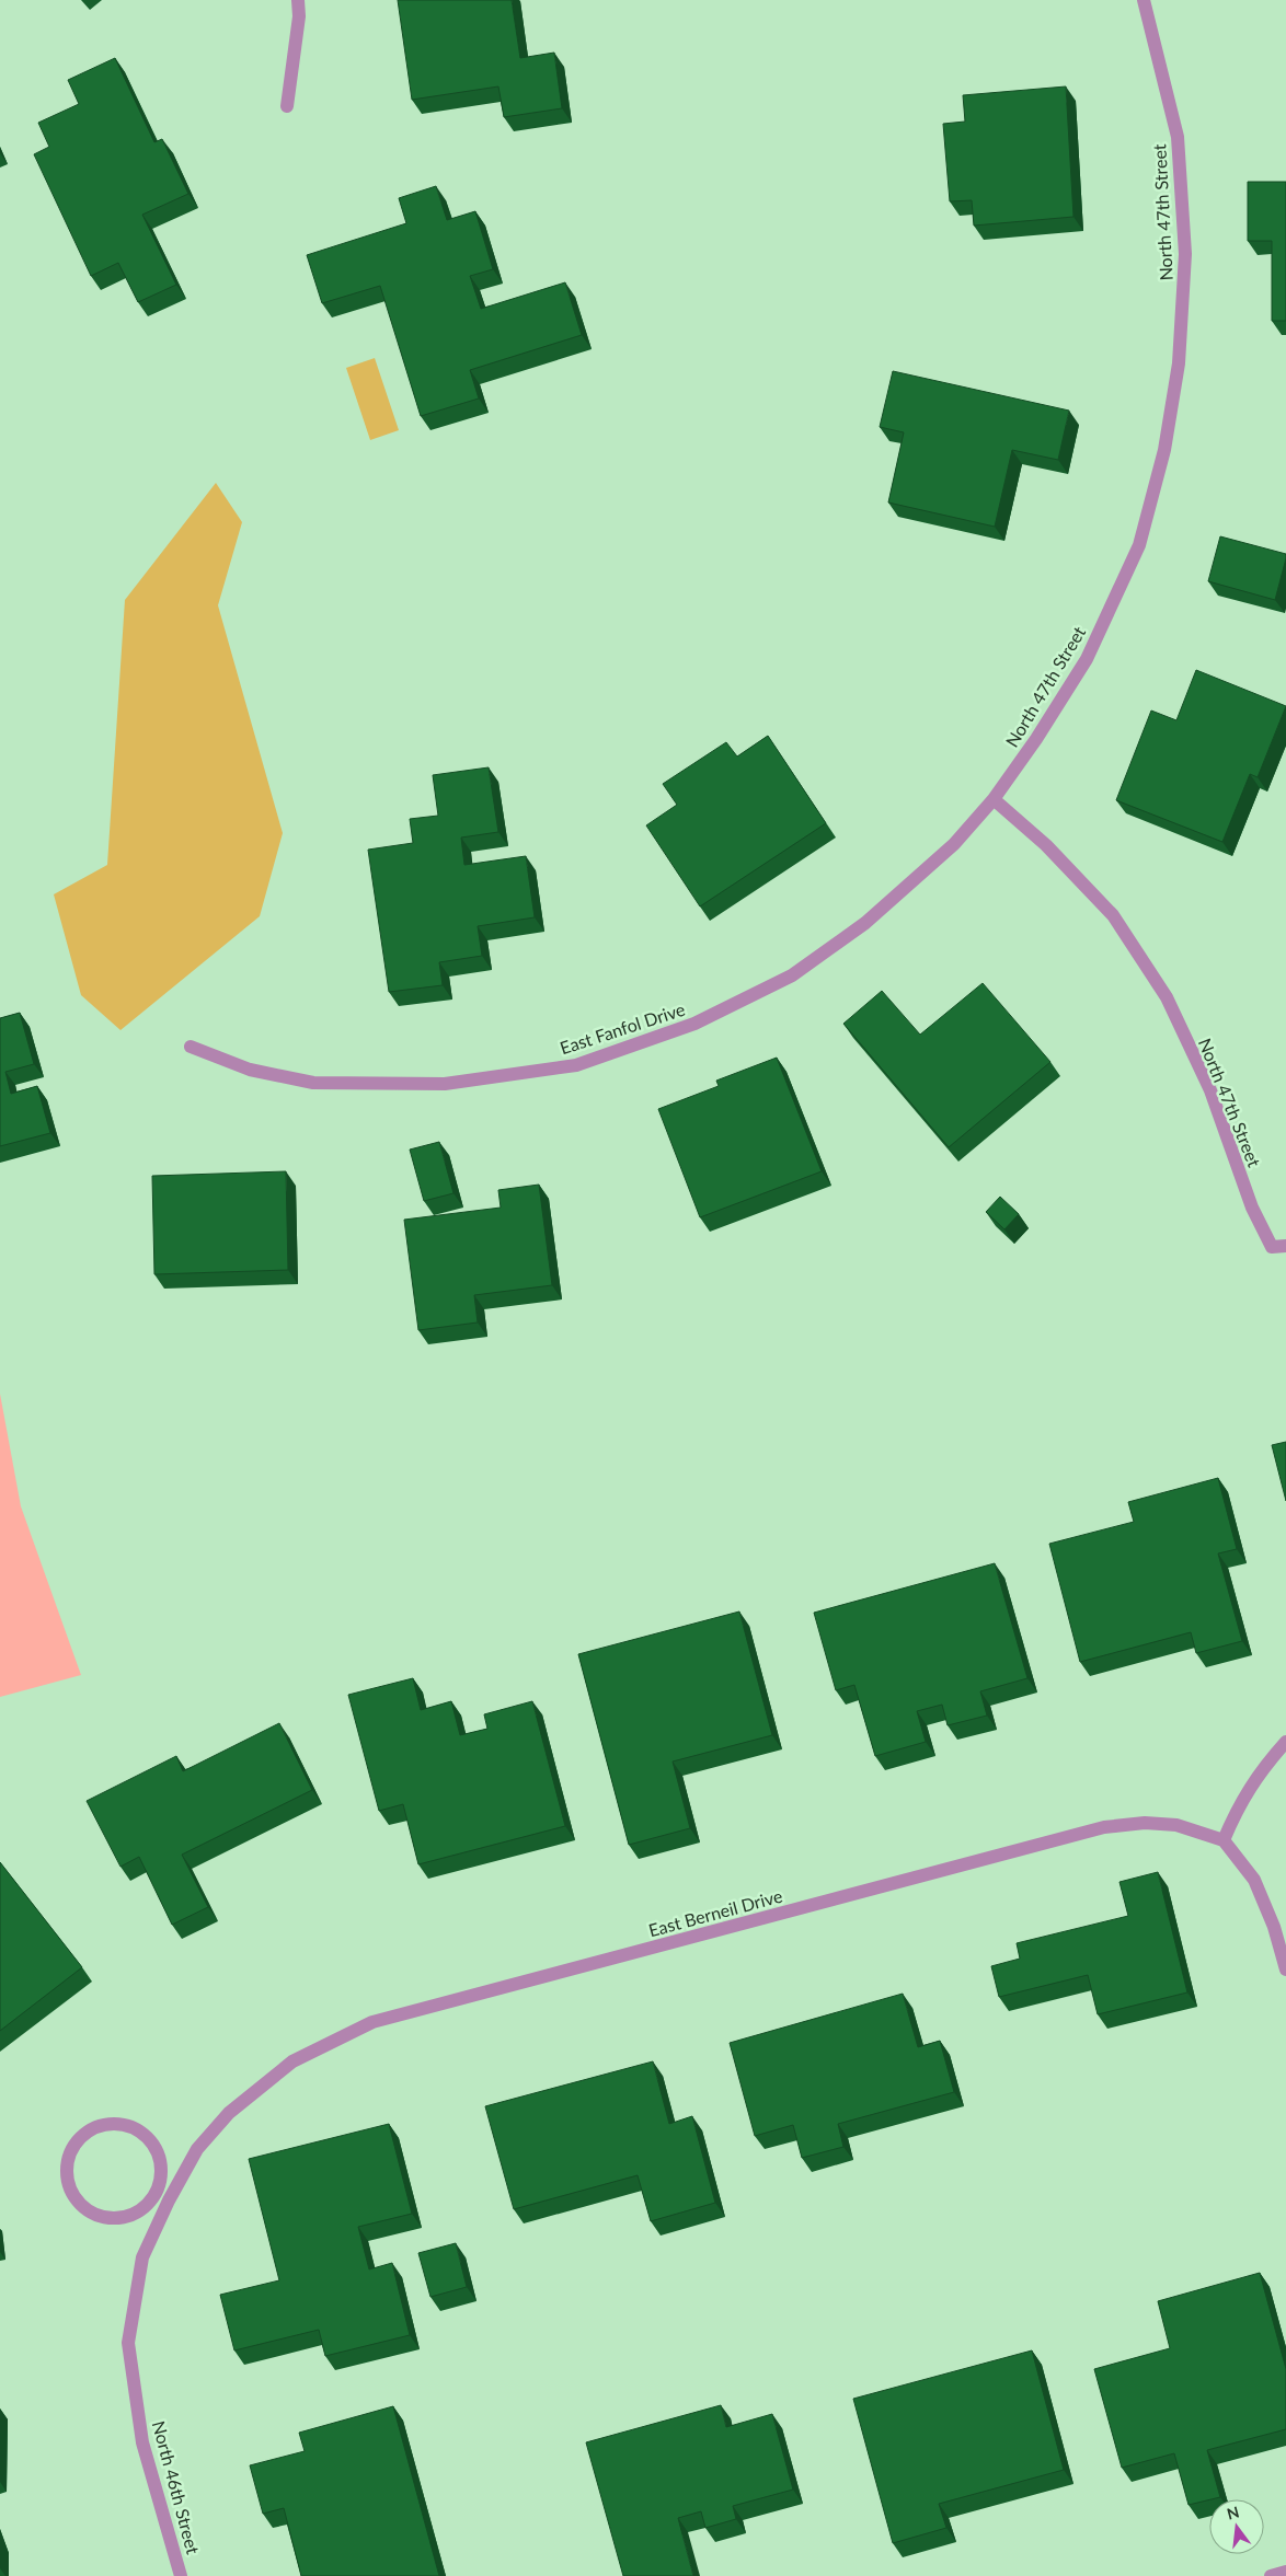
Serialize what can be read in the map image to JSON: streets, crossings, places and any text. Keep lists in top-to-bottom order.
{
  "streets": {
    "street": [
      "North 47th Street",
      "East Fanfol Drive",
      "East Berneil Drive",
      "North 46th Street"
    ]
  },
  "crossings": [
    ["North 47th Street", "East Fanfol Drive"],
    ["East Berneil Drive", "North 46th Street"]
  ],
  "north": "top"
}
